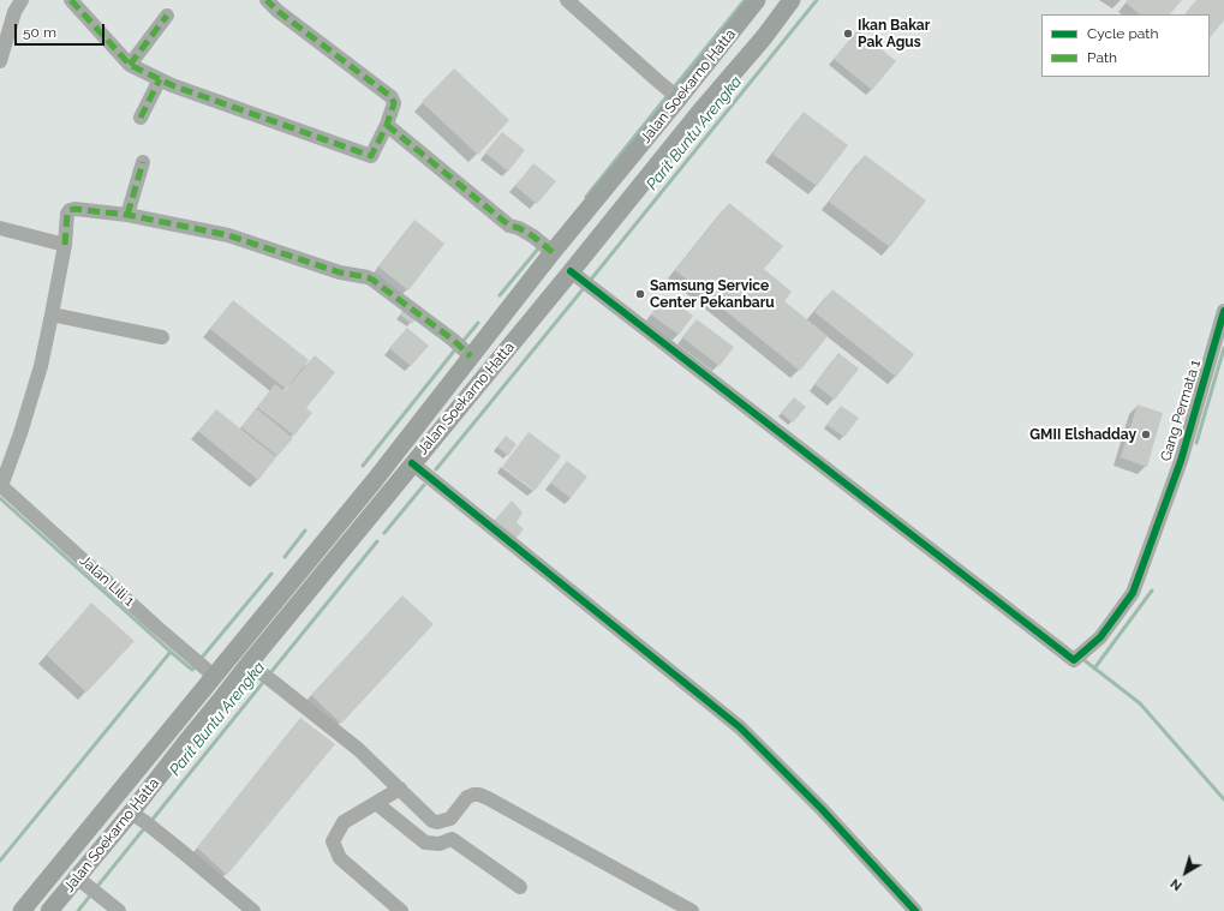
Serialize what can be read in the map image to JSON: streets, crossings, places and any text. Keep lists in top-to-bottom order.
{
  "streets": {
    "main road": ["Jalan Soekarno Hatta"],
    "street": ["Gang Permata 1", "Jalan Lili 1"]
  },
  "crossings": [
    ["Jalan Soekarno Hatta", "Gang Permata 1"],
    ["Jalan Soekarno Hatta", "Jalan Lili 1"]
  ],
  "water": ["Parit Buntu Arengka"],
  "places": ["Ikan Bakar Pak Agus", "Samsung Service Center Pekanbaru", "GMII Elshadday"],
  "legend": ["Cycle path", "Path"],
  "scale_bar": "50 m",
  "north": "bottom left"
}
